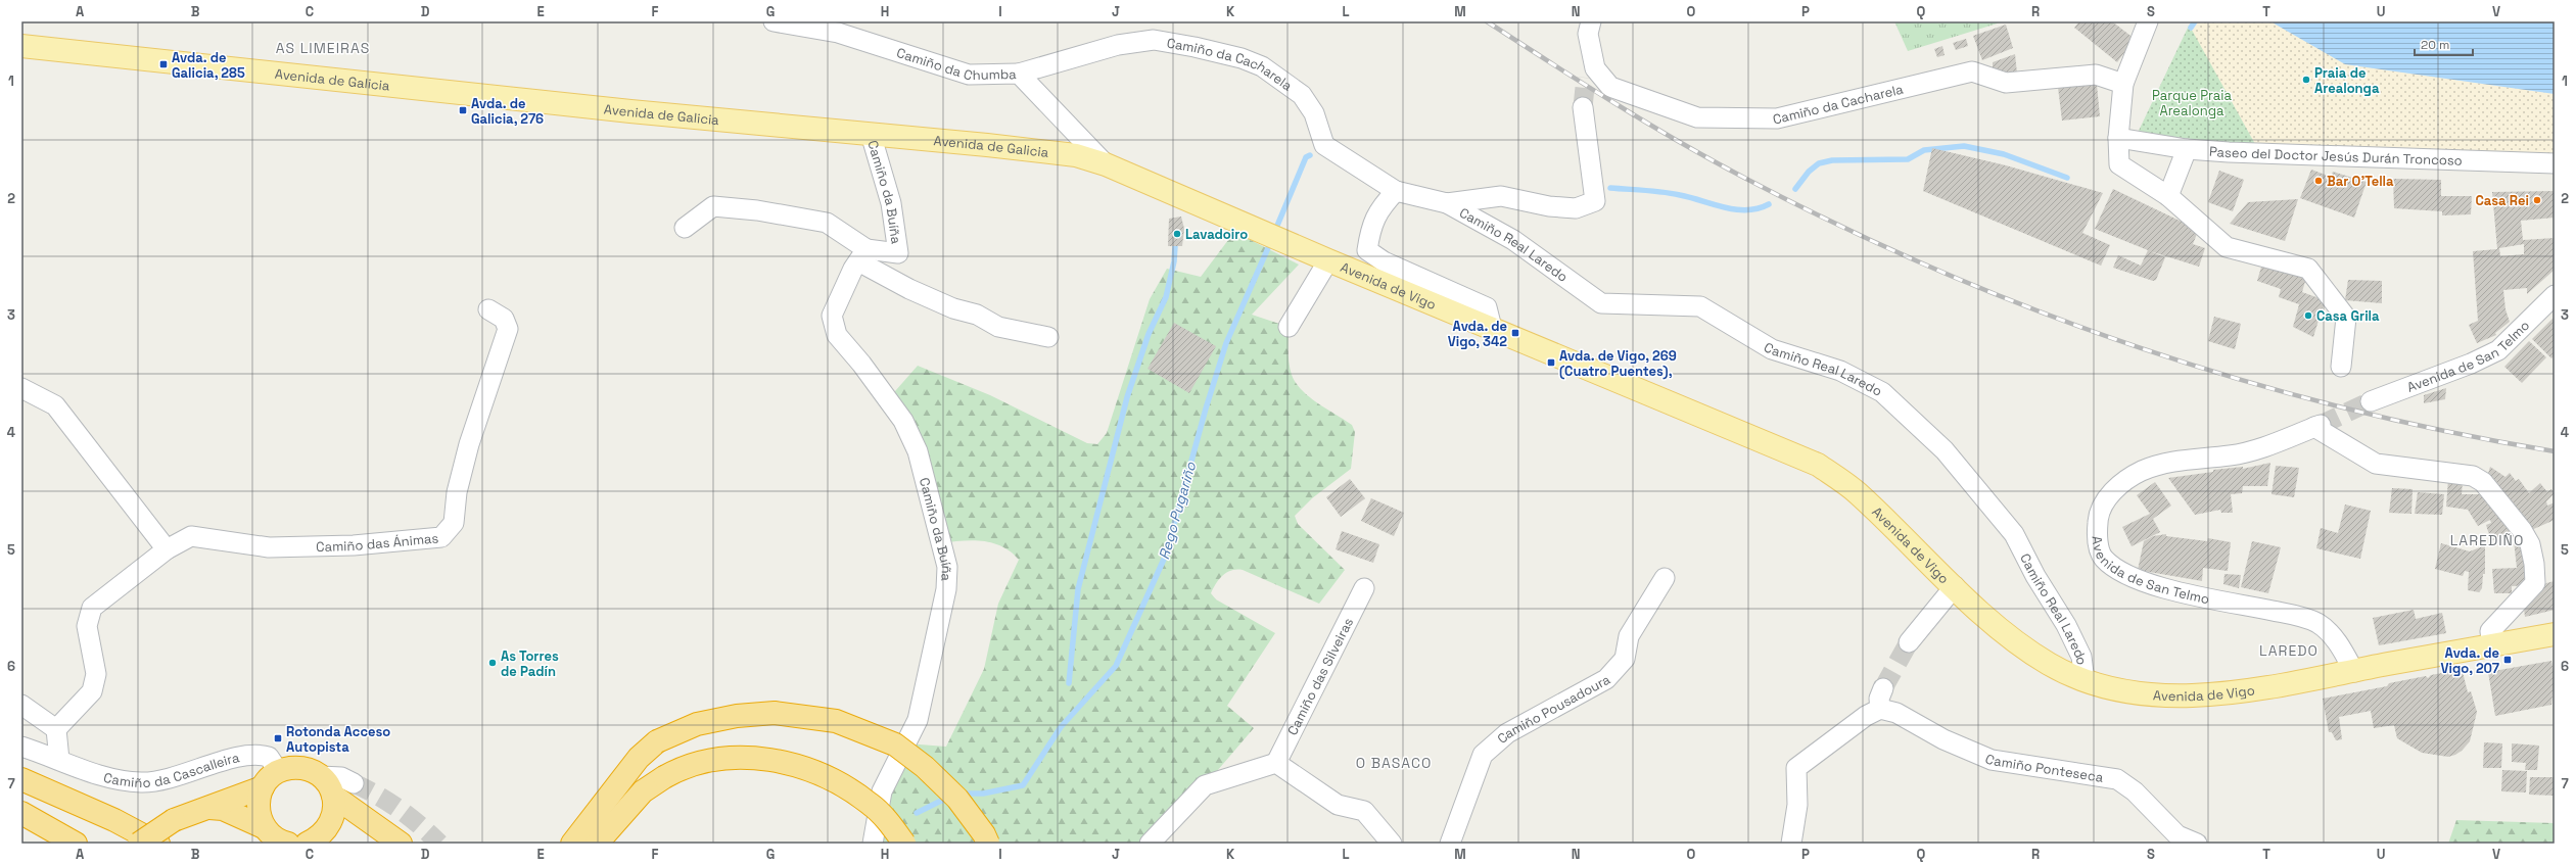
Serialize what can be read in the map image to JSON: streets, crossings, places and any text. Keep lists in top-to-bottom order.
{
  "streets": {
    "main road": ["Avenida de Galicia", "Avenida de Vigo"],
    "street": [
      "Camiño da Chumba",
      "Camiño da Cacharela",
      "Paseo del Doctor Jesús Durán Troncoso",
      "Camiño da Buíña",
      "Camiño Real Laredo",
      "Avenida de San Telmo",
      "Camiño das Ánimas",
      "Camiño das Silveiras",
      "Camiño Pousadoura",
      "Camiño da Cascalleira",
      "Camiño Ponteseca"
    ]
  },
  "crossings": [
    ["Camiño da Chumba", "Camiño da Cacharela"],
    ["Camiño da Chumba", "Avenida de Galicia"],
    ["Camiño da Cacharela", "Camiño Real Laredo"],
    ["Avenida de Galicia", "Camiño da Buíña"],
    ["Avenida de Galicia", "Avenida de Vigo"],
    ["Camiño Real Laredo", "Avenida de Vigo"],
    ["Avenida de Vigo", "Avenida de San Telmo"]
  ],
  "districts": [
    "AS LIMEIRAS",
    "LAREDIÑO",
    "LAREDO",
    "O BASACO"
  ],
  "water": ["Rego Pugariño"],
  "parks": ["Parque Praia Arealonga"],
  "places": {
    "transit": [
      "Avda. de Galicia, 285",
      "Avda. de Galicia, 276",
      "Avda. de Vigo, 342",
      "Avda. de Vigo, 269 (Cuatro Puentes),",
      "Avda. de Vigo, 207",
      "Rotonda Acceso Autopista"
    ],
    "other": [
      "Praia de Arealonga",
      "Bar O'Tella",
      "Casa Rei",
      "Lavadoiro",
      "Casa Grila",
      "As Torres de Padín"
    ]
  },
  "scale_bar": "20 m",
  "grid": {
    "columns": [
      "A",
      "B",
      "C",
      "D",
      "E",
      "F",
      "G",
      "H",
      "I",
      "J",
      "K",
      "L",
      "M",
      "N",
      "O",
      "P",
      "Q",
      "R",
      "S",
      "T",
      "U",
      "V"
    ],
    "rows": [
      "1",
      "2",
      "3",
      "4",
      "5",
      "6",
      "7"
    ]
  }
}
